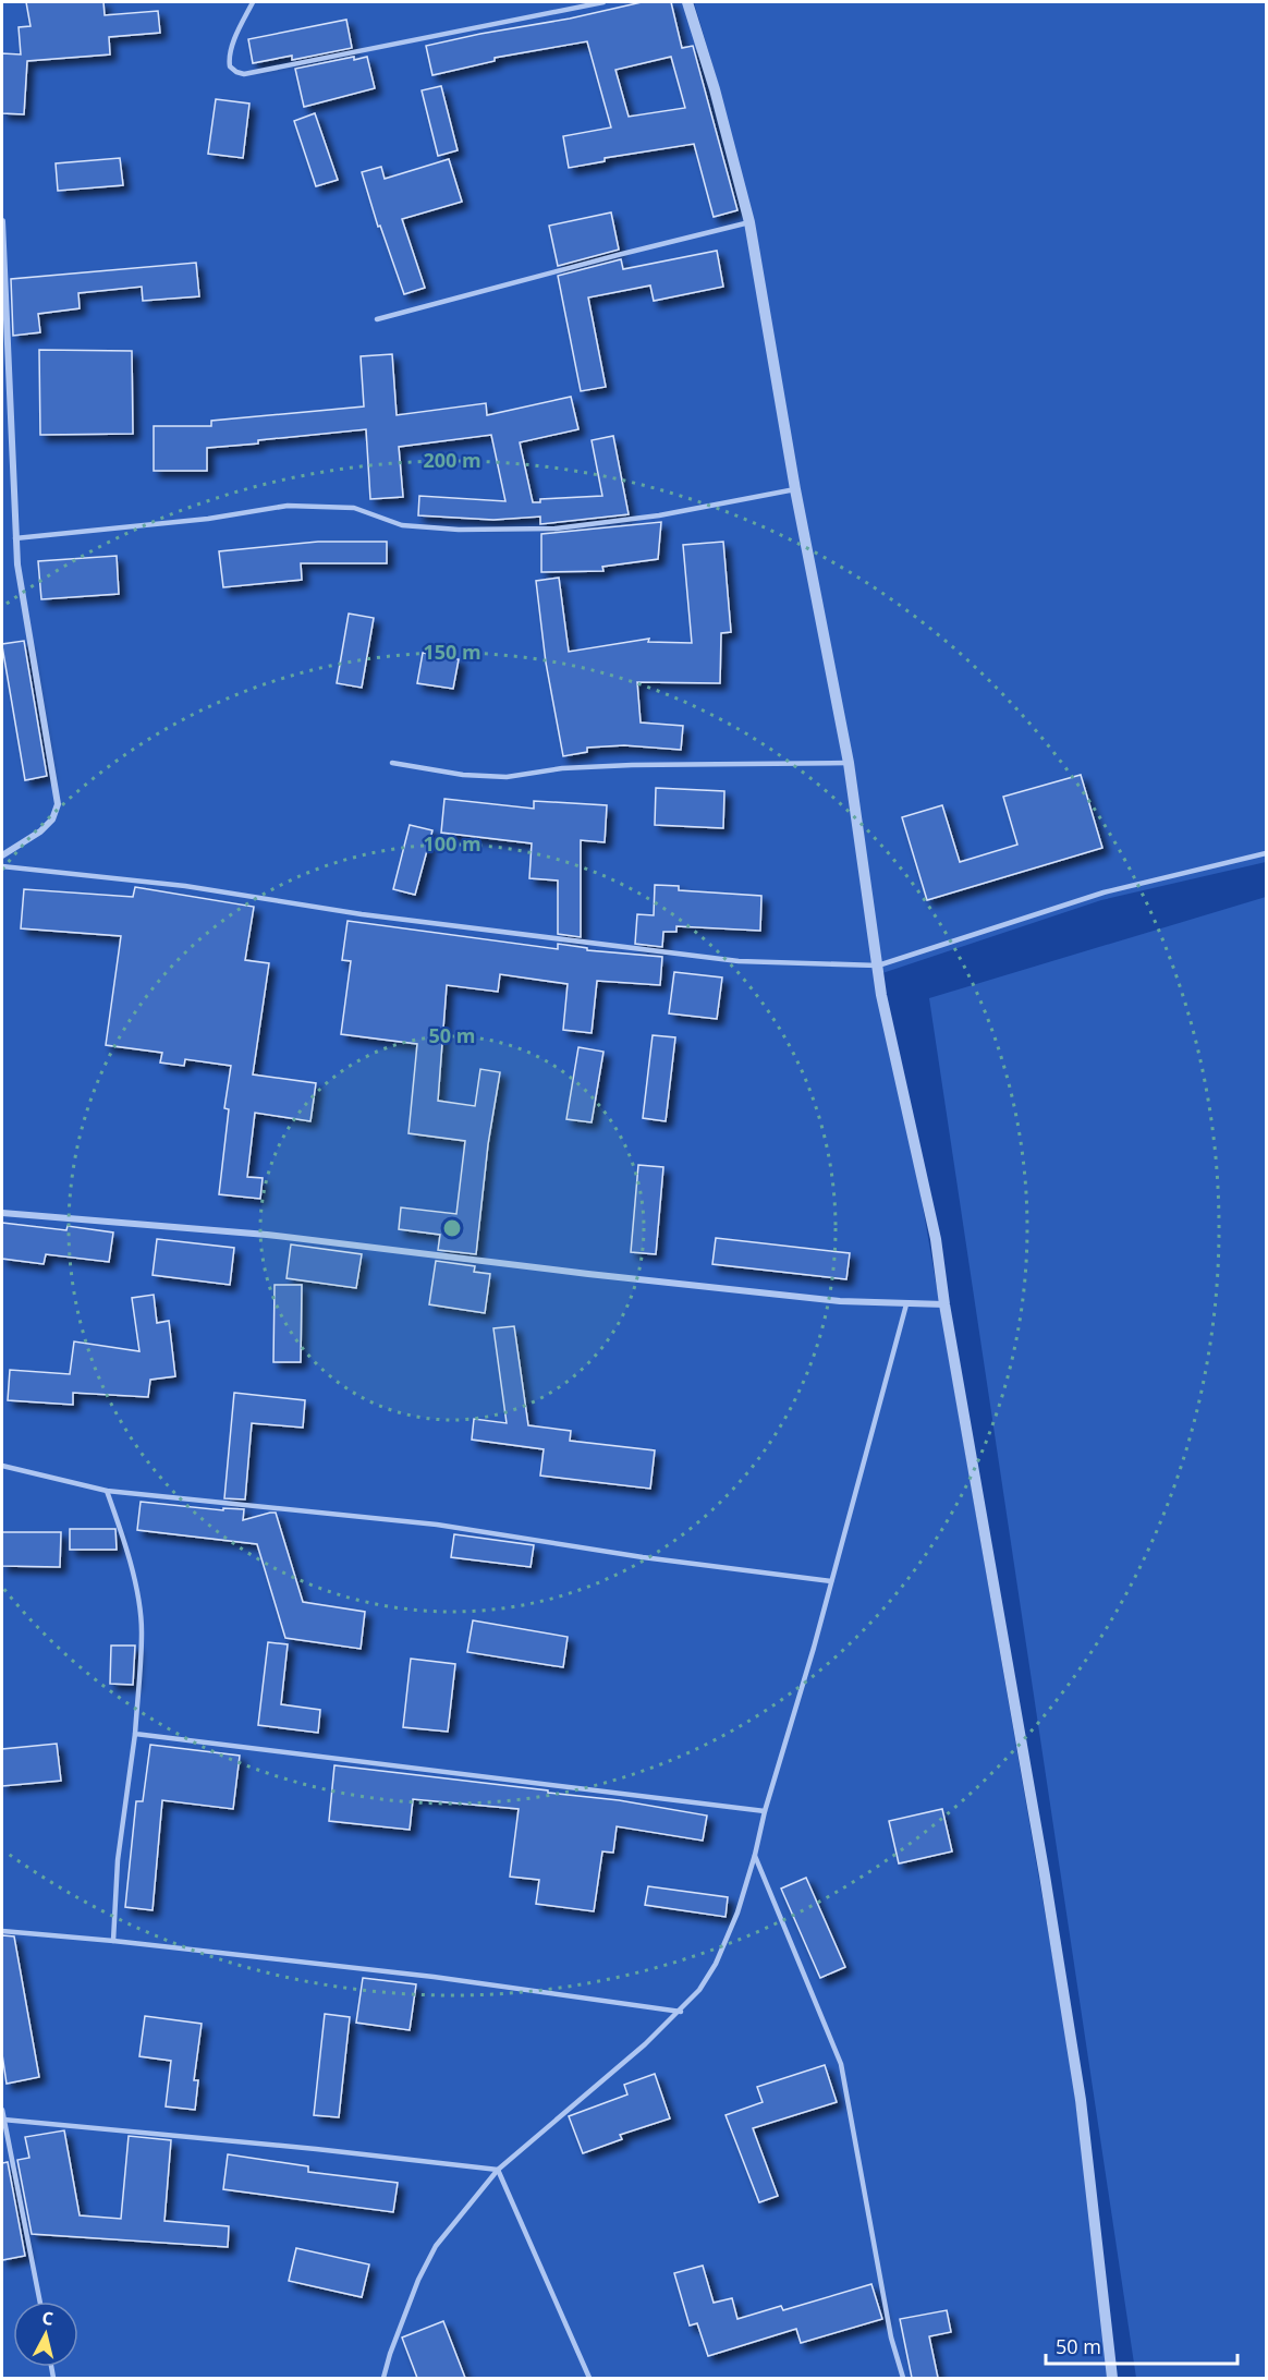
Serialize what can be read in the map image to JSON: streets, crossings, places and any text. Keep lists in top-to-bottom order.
{
  "scale_bar": "50 m",
  "north": "top",
  "rings": [
    "200 m",
    "150 m",
    "100 m",
    "50 m"
  ]
}
